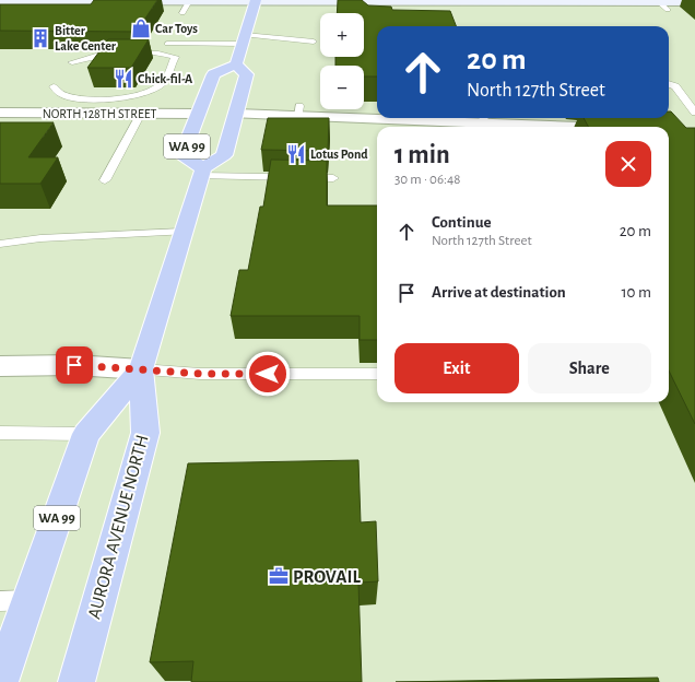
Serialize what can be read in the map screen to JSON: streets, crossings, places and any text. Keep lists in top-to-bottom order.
{
  "streets": {
    "highway": ["WA 99", "AURORA AVENUE NORTH"],
    "street": ["NORTH 128TH STREET"]
  },
  "crossings": [
    ["NORTH 128TH STREET", "WA 99"],
    ["WA 99", "AURORA AVENUE NORTH"]
  ],
  "places": {
    "shop": ["Car Toys"],
    "building": ["Bitter Lake Center"],
    "restaurant": ["Chick-fil-A", "Lotus Pond"],
    "office": ["PROVAIL"]
  },
  "page": {
    "map_buttons": ["+", "−"],
    "turn": ["20 m", "North 127th Street"],
    "heading": ["1 min", "30 m · 06:48"],
    "list": [
      {
        "name": "Continue",
        "note": "North 127th Street",
        "value": "20 m"
      },
      {
        "name": "Arrive at destination",
        "value": "10 m"
      }
    ],
    "buttons": ["Exit", "Share"]
  }
}
